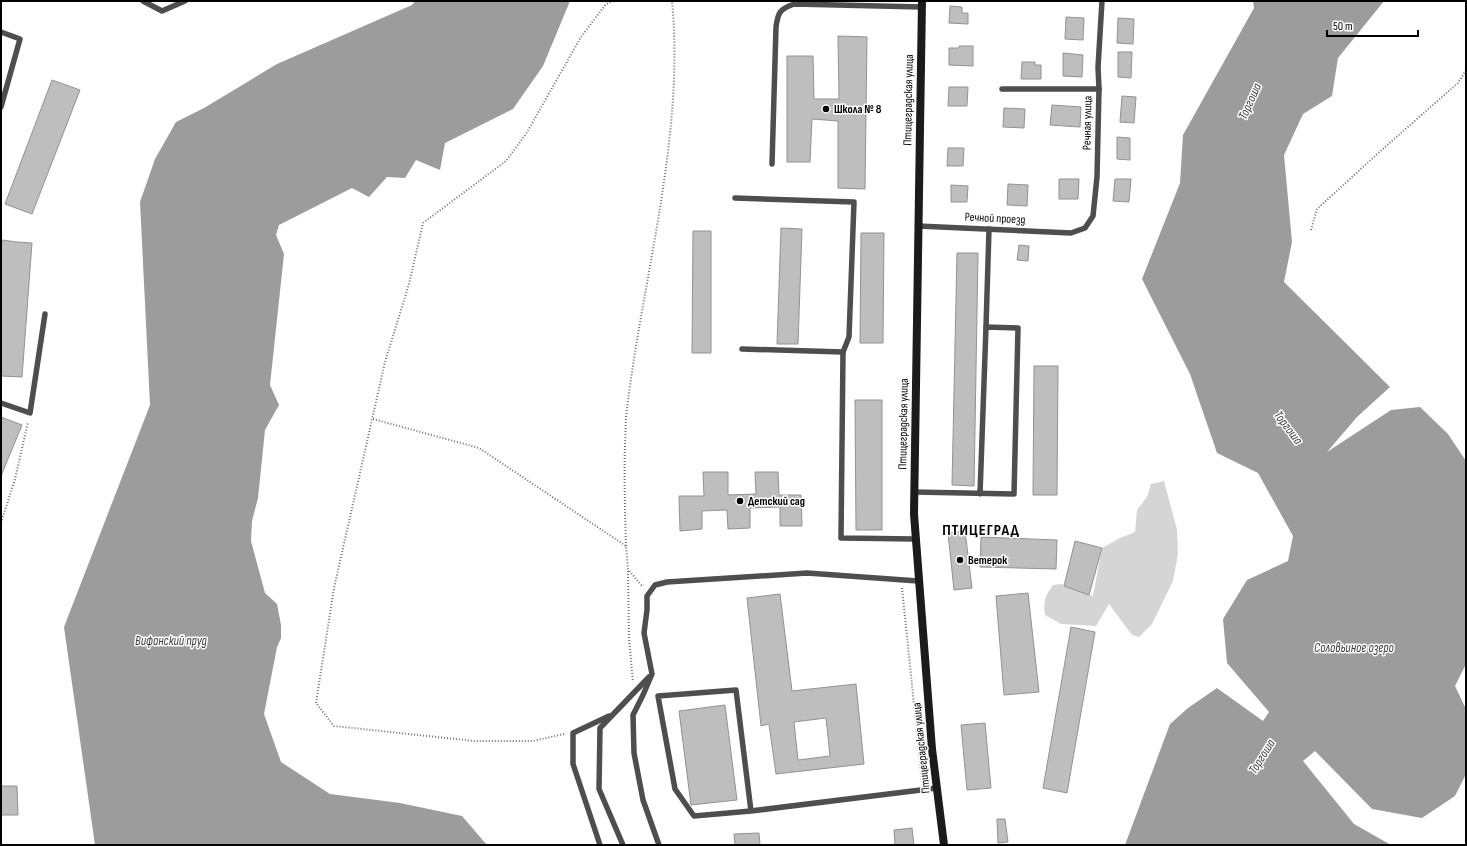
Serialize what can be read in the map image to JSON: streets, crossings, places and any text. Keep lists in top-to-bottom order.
{
  "streets": {
    "street": ["Птицеградская улица"],
    "lane": ["Речная улица", "Речной проезд"]
  },
  "crossings": [
    ["Птицеградская улица", "Речной проезд"],
    ["Речная улица", "Речной проезд"]
  ],
  "districts": ["ПТИЦЕГРАД"],
  "water": ["Торгоша", "Вифанский пруд", "Соловьиное озеро"],
  "places": ["Школа № 8", "Детский сад", "Ветерок"],
  "scale_bar": "50 m"
}
